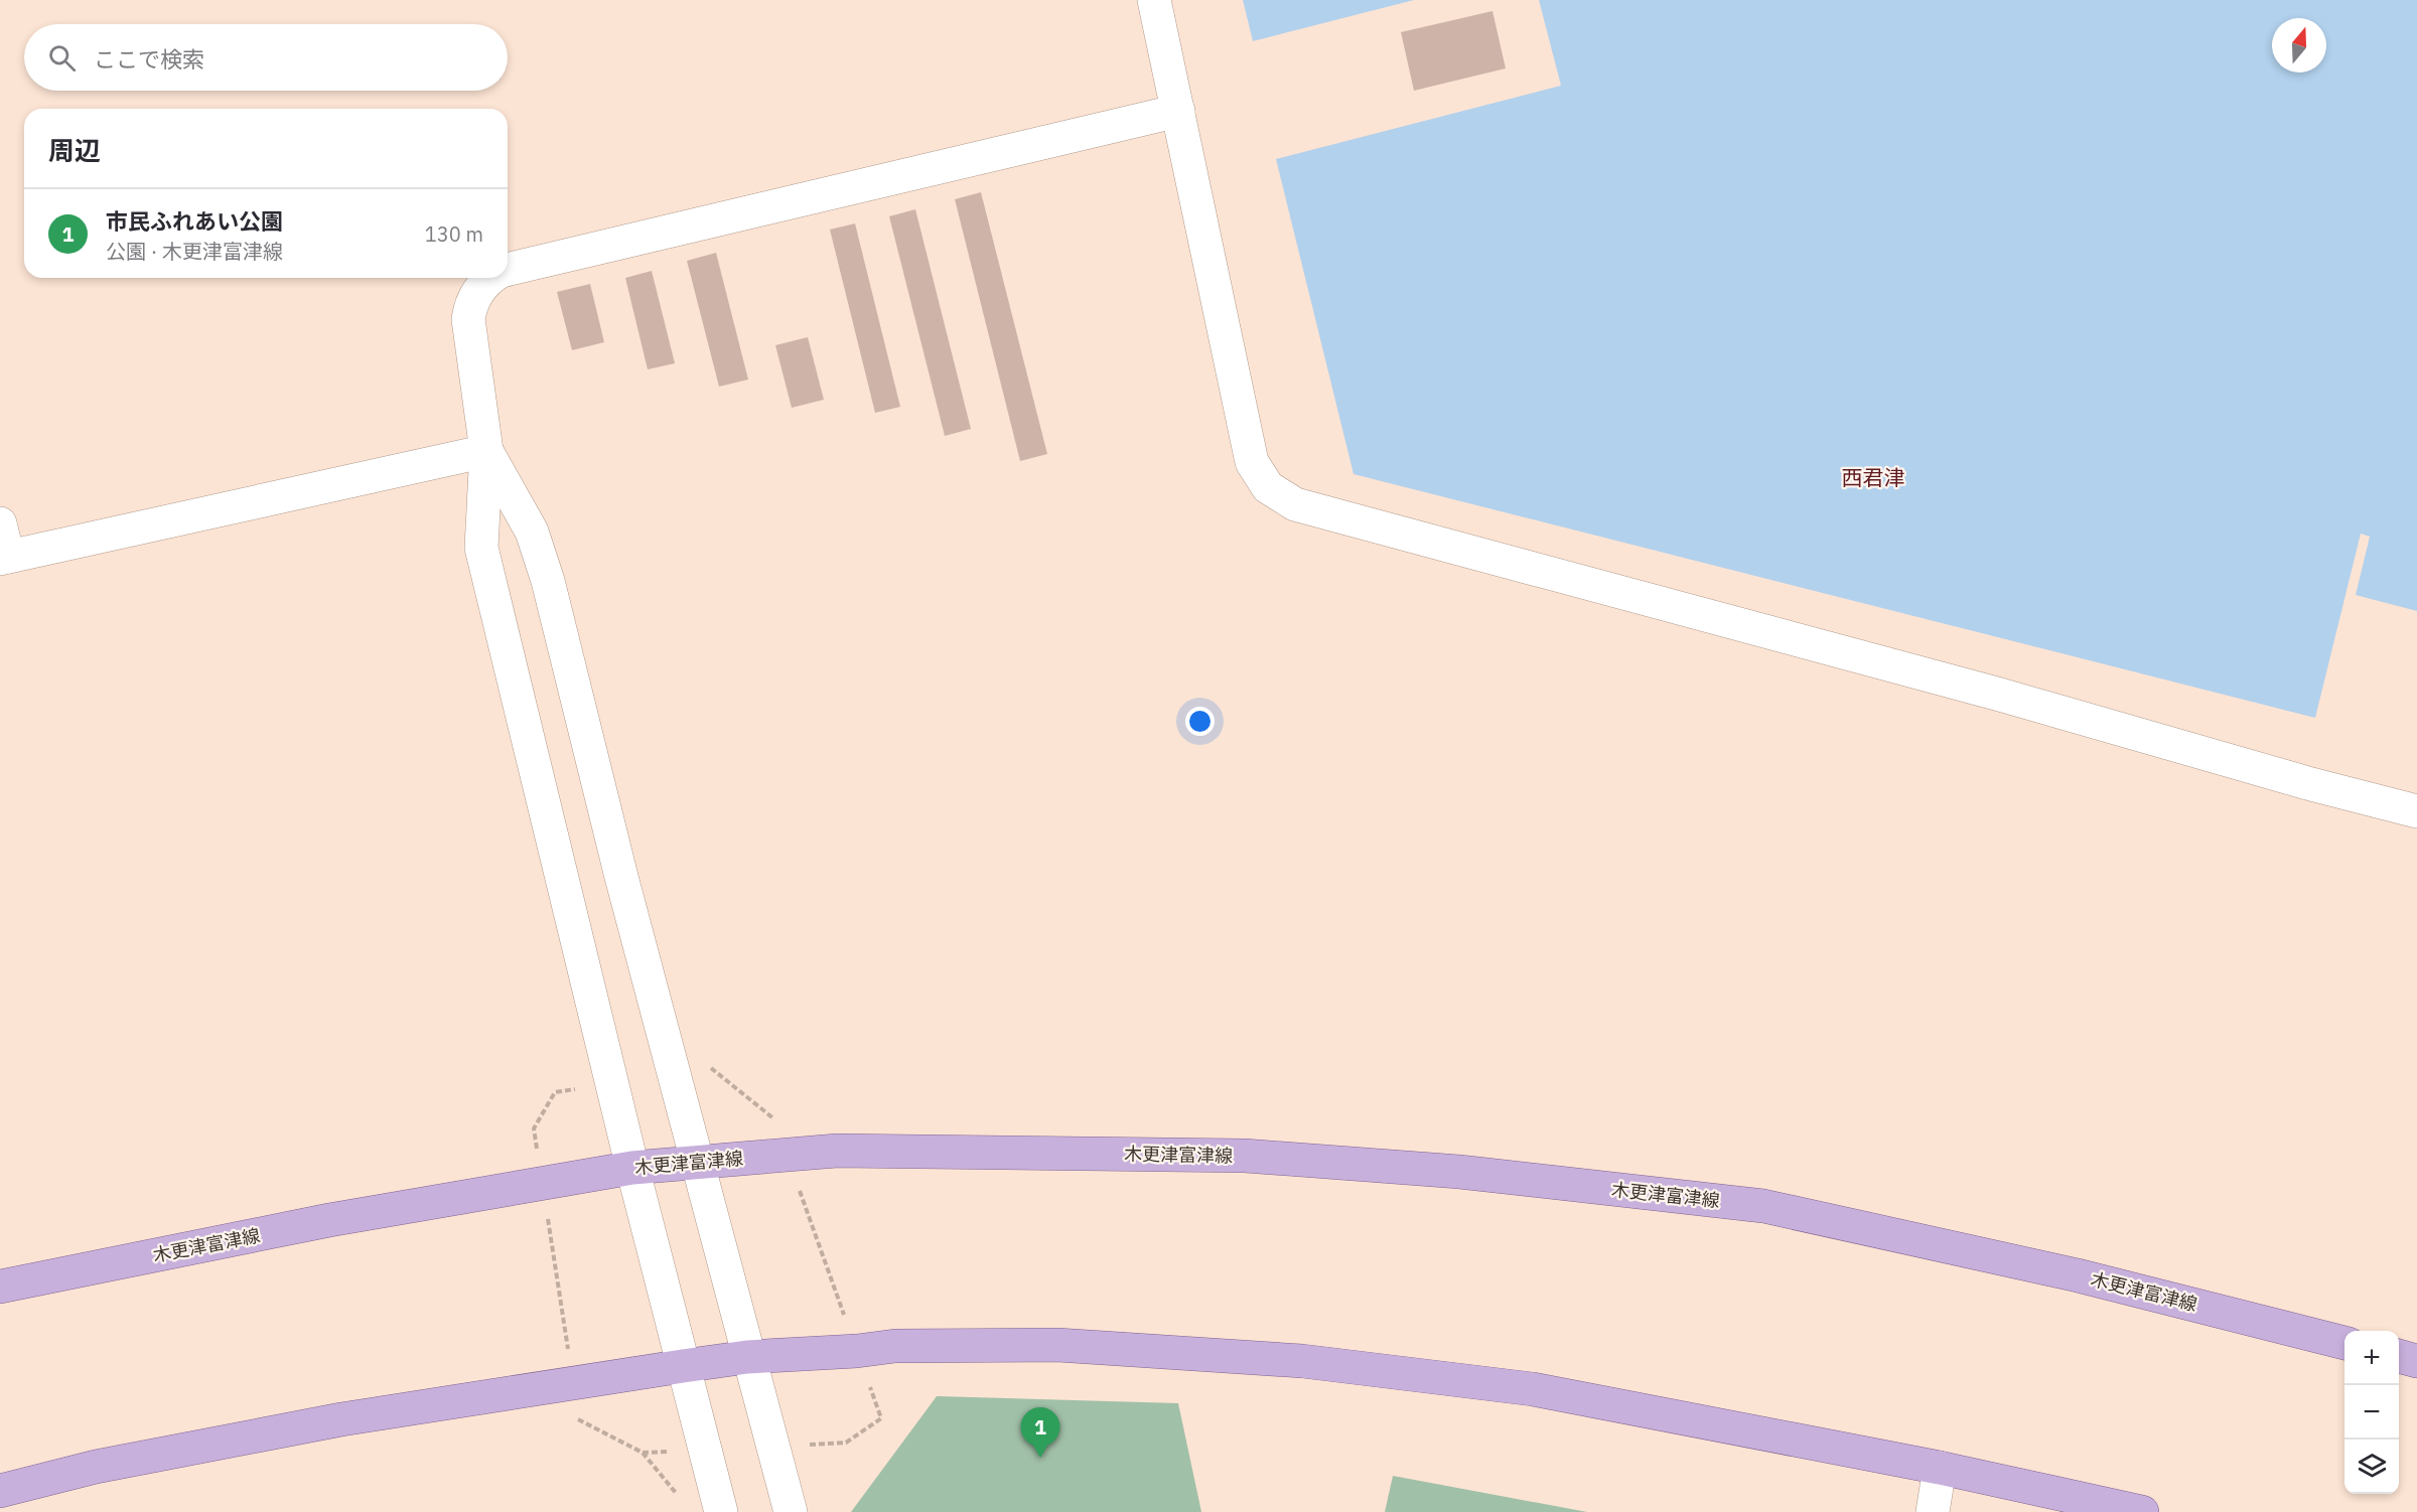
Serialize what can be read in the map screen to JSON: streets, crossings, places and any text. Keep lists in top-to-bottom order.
{
  "streets": {
    "main road": ["木更津富津線"]
  },
  "districts": ["西君津"],
  "north": "top",
  "page": {
    "search": "ここで検索",
    "heading": "周辺",
    "list": [
      {
        "mark": "1",
        "name": "市民ふれあい公園",
        "note": "公園 · 木更津富津線",
        "value": "130 m"
      }
    ],
    "map_buttons": ["+", "−"],
    "pins": "1"
  }
}
